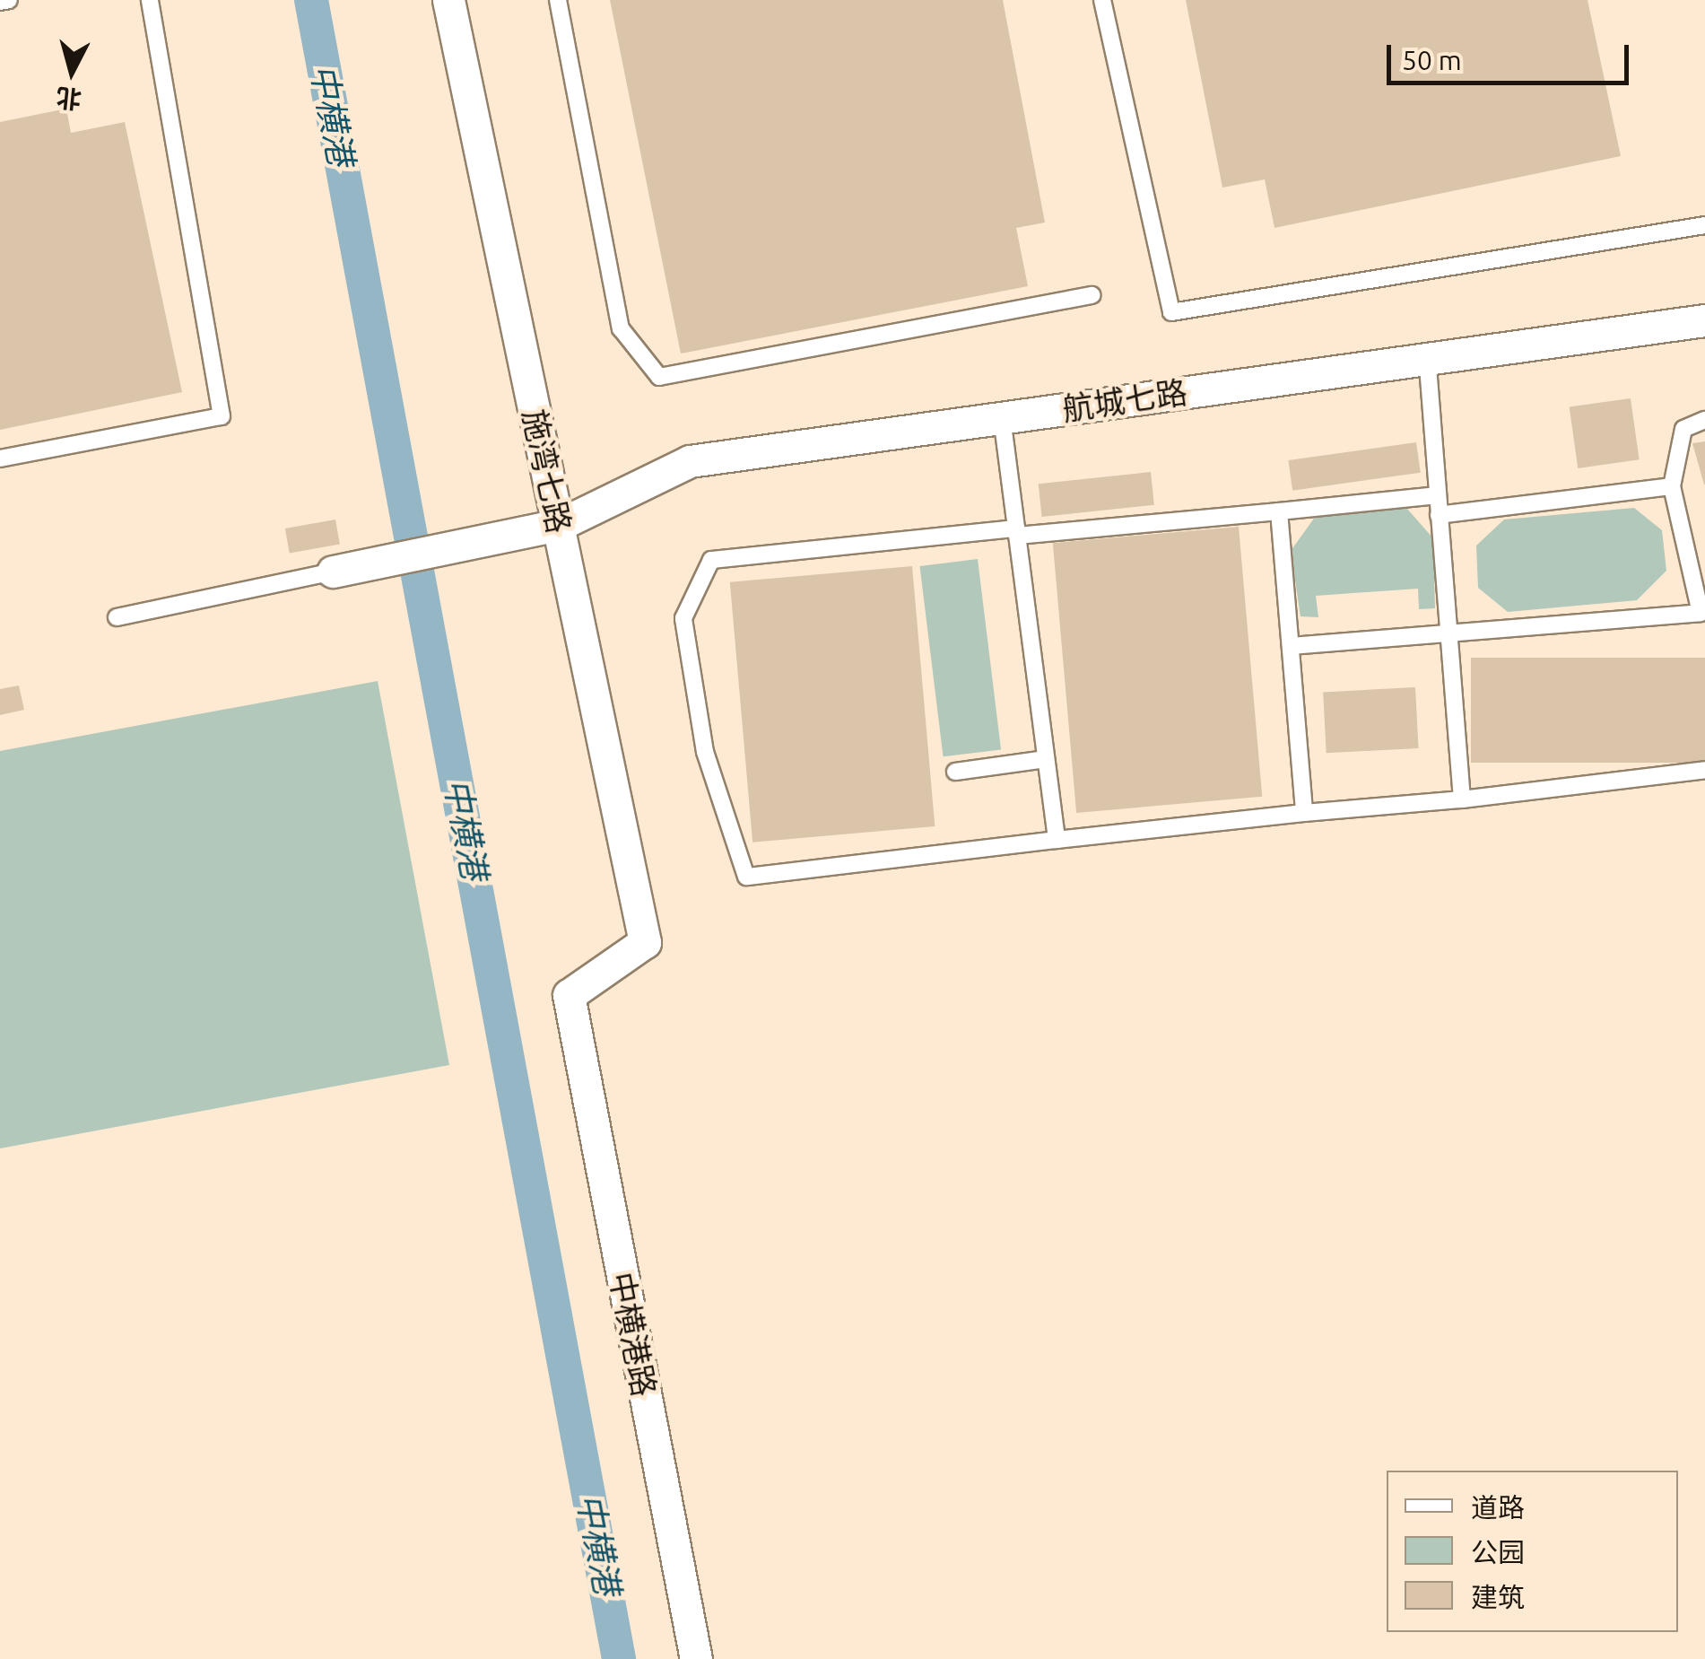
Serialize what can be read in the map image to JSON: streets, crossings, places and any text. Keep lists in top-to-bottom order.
{
  "streets": {
    "street": ["航城七路", "施湾七路", "中横港路"]
  },
  "crossings": [
    ["航城七路", "施湾七路"],
    ["施湾七路", "中横港路"]
  ],
  "water": ["中横港"],
  "legend": ["道路", "公园", "建筑"],
  "scale_bar": "50 m",
  "north": "bottom"
}
